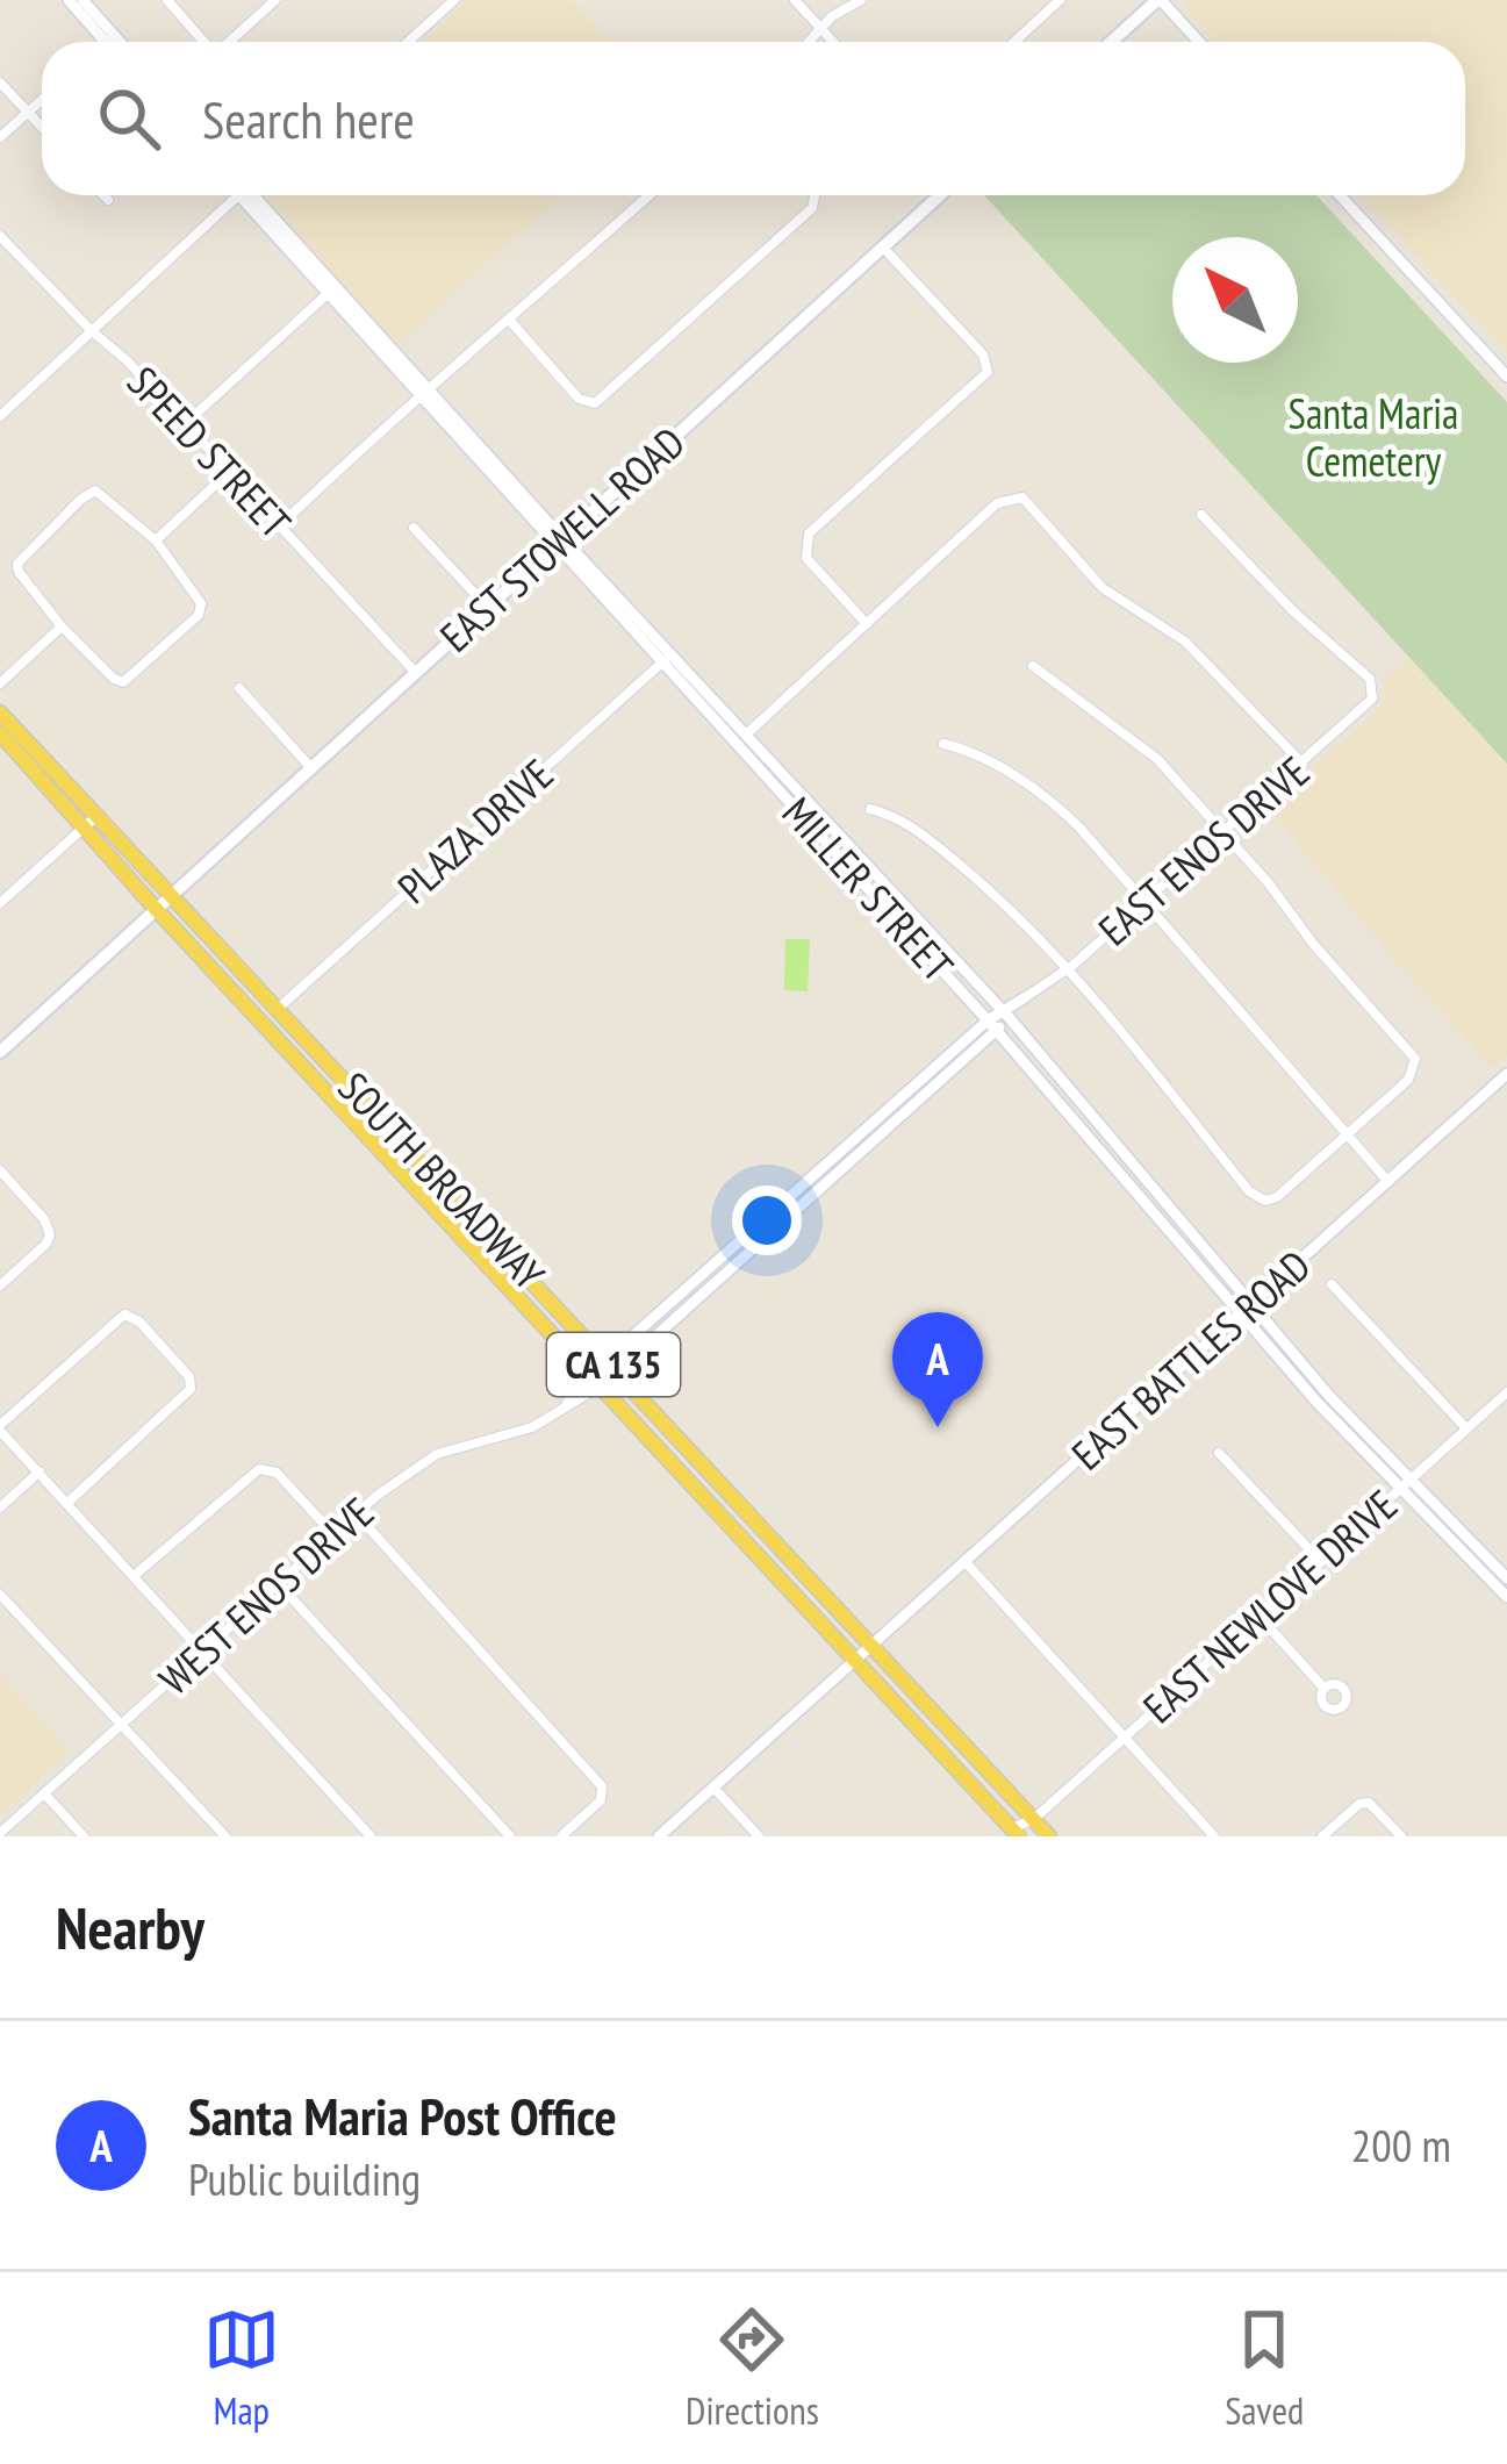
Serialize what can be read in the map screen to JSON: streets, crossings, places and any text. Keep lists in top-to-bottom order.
{
  "streets": {
    "main road": ["EAST STOWELL ROAD", "SOUTH BROADWAY", "CA 135"],
    "street": [
      "SPEED STREET",
      "PLAZA DRIVE",
      "EAST ENOS DRIVE",
      "MILLER STREET",
      "EAST BATTLES ROAD",
      "WEST ENOS DRIVE",
      "EAST NEWLOVE DRIVE"
    ]
  },
  "crossings": [
    ["SPEED STREET", "EAST STOWELL ROAD"],
    ["EAST STOWELL ROAD", "MILLER STREET"],
    ["EAST STOWELL ROAD", "SOUTH BROADWAY"],
    ["PLAZA DRIVE", "MILLER STREET"],
    ["PLAZA DRIVE", "SOUTH BROADWAY"],
    ["EAST ENOS DRIVE", "MILLER STREET"],
    ["EAST ENOS DRIVE", "SOUTH BROADWAY"],
    ["EAST ENOS DRIVE", "WEST ENOS DRIVE"],
    ["MILLER STREET", "EAST BATTLES ROAD"],
    ["MILLER STREET", "EAST NEWLOVE DRIVE"],
    ["SOUTH BROADWAY", "EAST BATTLES ROAD"],
    ["SOUTH BROADWAY", "WEST ENOS DRIVE"],
    ["SOUTH BROADWAY", "EAST NEWLOVE DRIVE"]
  ],
  "parks": ["Santa Maria Cemetery"],
  "north": "top left",
  "page": {
    "search": "Search here",
    "pins": "A",
    "heading": "Nearby",
    "list": [
      {
        "mark": "A",
        "name": "Santa Maria Post Office",
        "note": "Public building",
        "value": "200 m"
      }
    ],
    "nav": ["Map", "Directions", "Saved"]
  }
}
